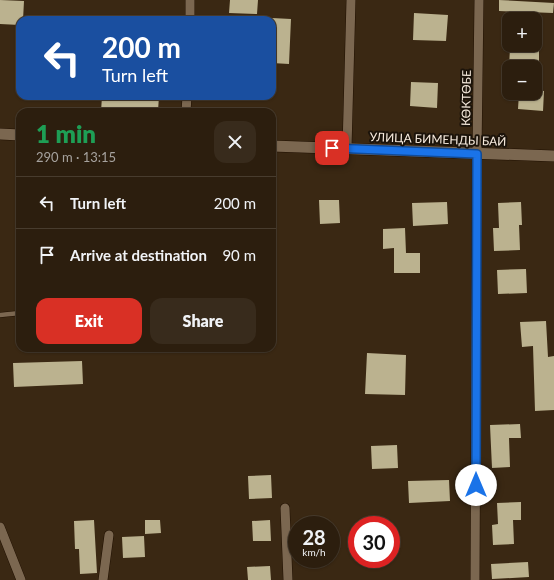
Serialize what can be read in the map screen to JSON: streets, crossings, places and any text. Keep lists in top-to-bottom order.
{
  "streets": {
    "street": ["КӨКТӨБЕ", "УЛИЦА БИМЕНДЫ БАЙ"]
  },
  "crossings": [
    ["КӨКТӨБЕ", "УЛИЦА БИМЕНДЫ БАЙ"]
  ],
  "page": {
    "map_buttons": ["+", "−"],
    "turn": ["200 m", "Turn left"],
    "heading": ["1 min", "290 m · 13:15"],
    "list": [
      {
        "name": "Turn left",
        "value": "200 m"
      },
      {
        "name": "Arrive at destination",
        "value": "90 m"
      }
    ],
    "buttons": ["Exit", "Share"],
    "speed": "28 km/h",
    "limit": "30"
  }
}
